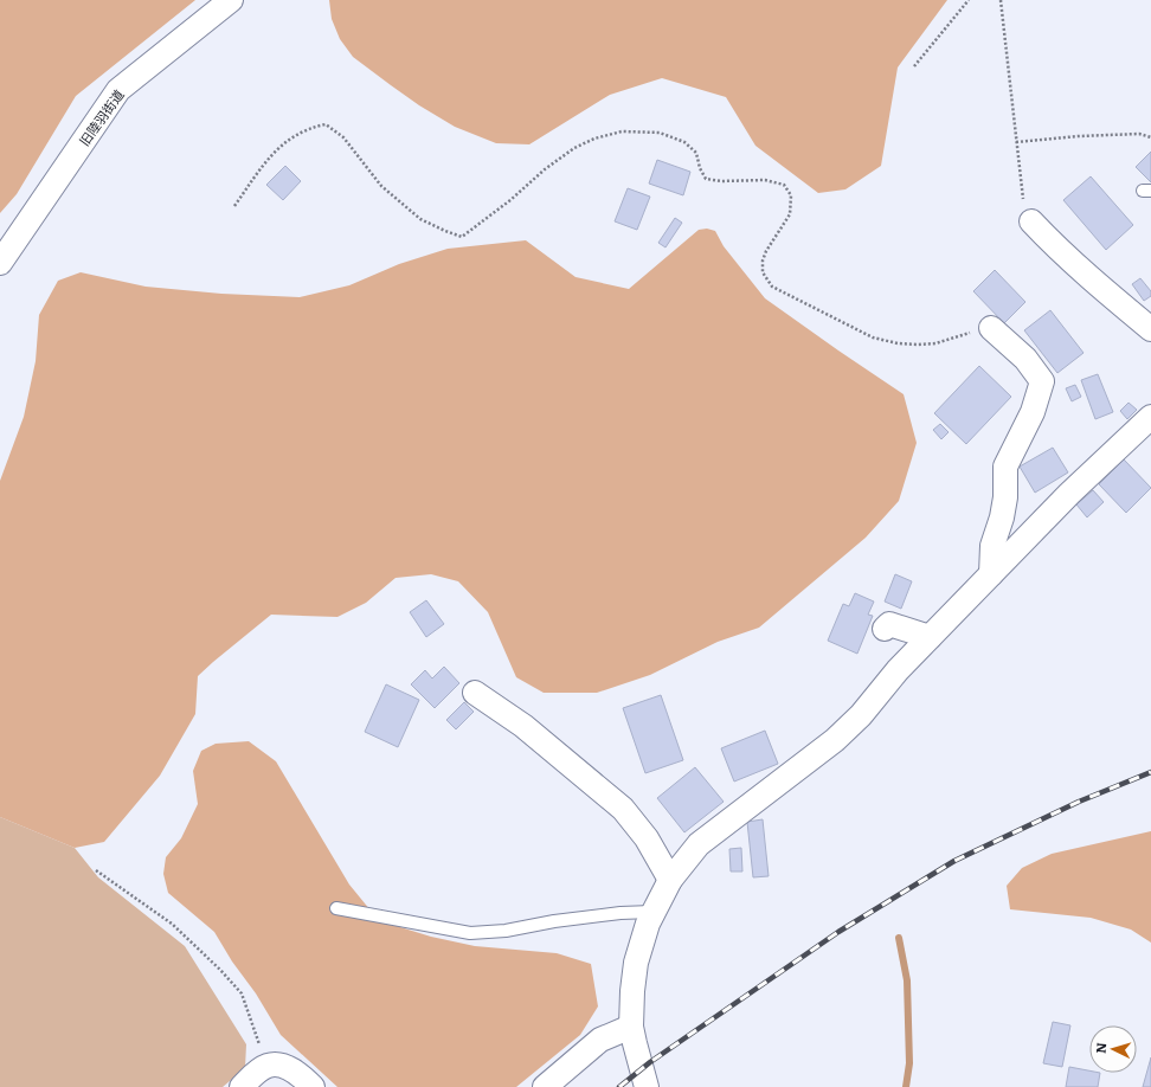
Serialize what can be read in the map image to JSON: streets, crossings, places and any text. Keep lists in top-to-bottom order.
{
  "streets": {
    "street": ["旧陸羽街道"]
  },
  "north": "left"
}
